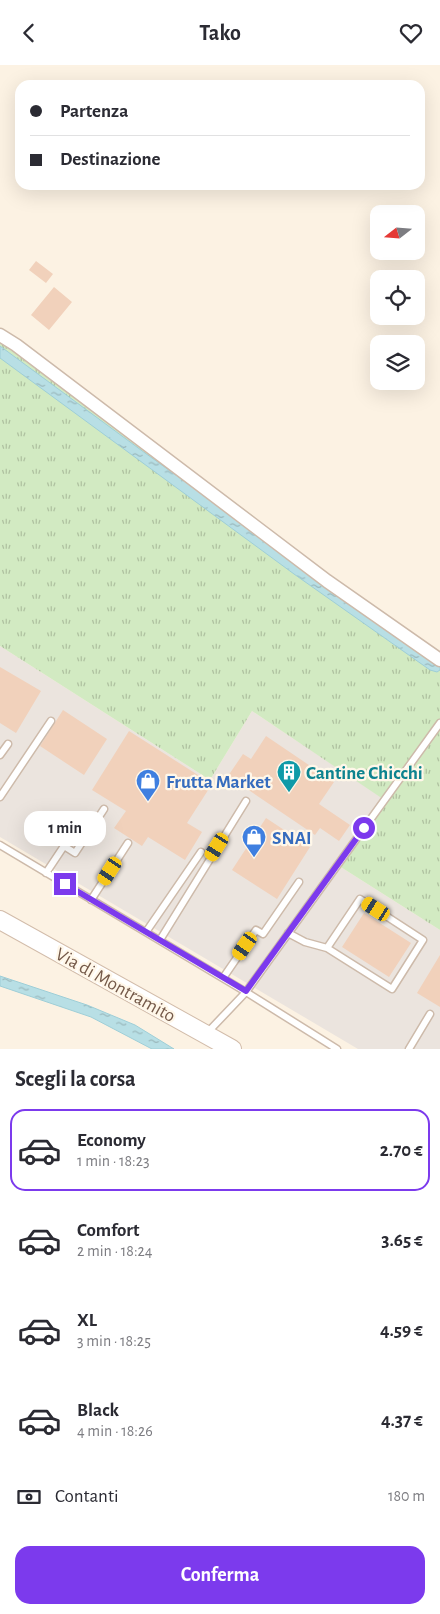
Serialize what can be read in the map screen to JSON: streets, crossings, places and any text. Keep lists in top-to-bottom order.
{
  "streets": {
    "main road": ["Via di Montramito"]
  },
  "places": {
    "building": ["Cantine Chicchi"],
    "shop": ["Frutta Market", "SNAI"]
  },
  "north": "left",
  "page": {
    "header": "Tako",
    "banner": ["Partenza", "Destinazione"],
    "bubble": "1 min",
    "heading": "Scegli la corsa",
    "list": [
      {
        "name": "Economy",
        "note": "1 min · 18:23",
        "value": "2.70 €"
      },
      {
        "name": "Comfort",
        "note": "2 min · 18:24",
        "value": "3.65 €"
      },
      {
        "name": "XL",
        "note": "3 min · 18:25",
        "value": "4.59 €"
      },
      {
        "name": "Black",
        "note": "4 min · 18:26",
        "value": "4.37 €"
      }
    ],
    "pay": ["Contanti", "180 m"],
    "buttons": "Conferma"
  }
}
